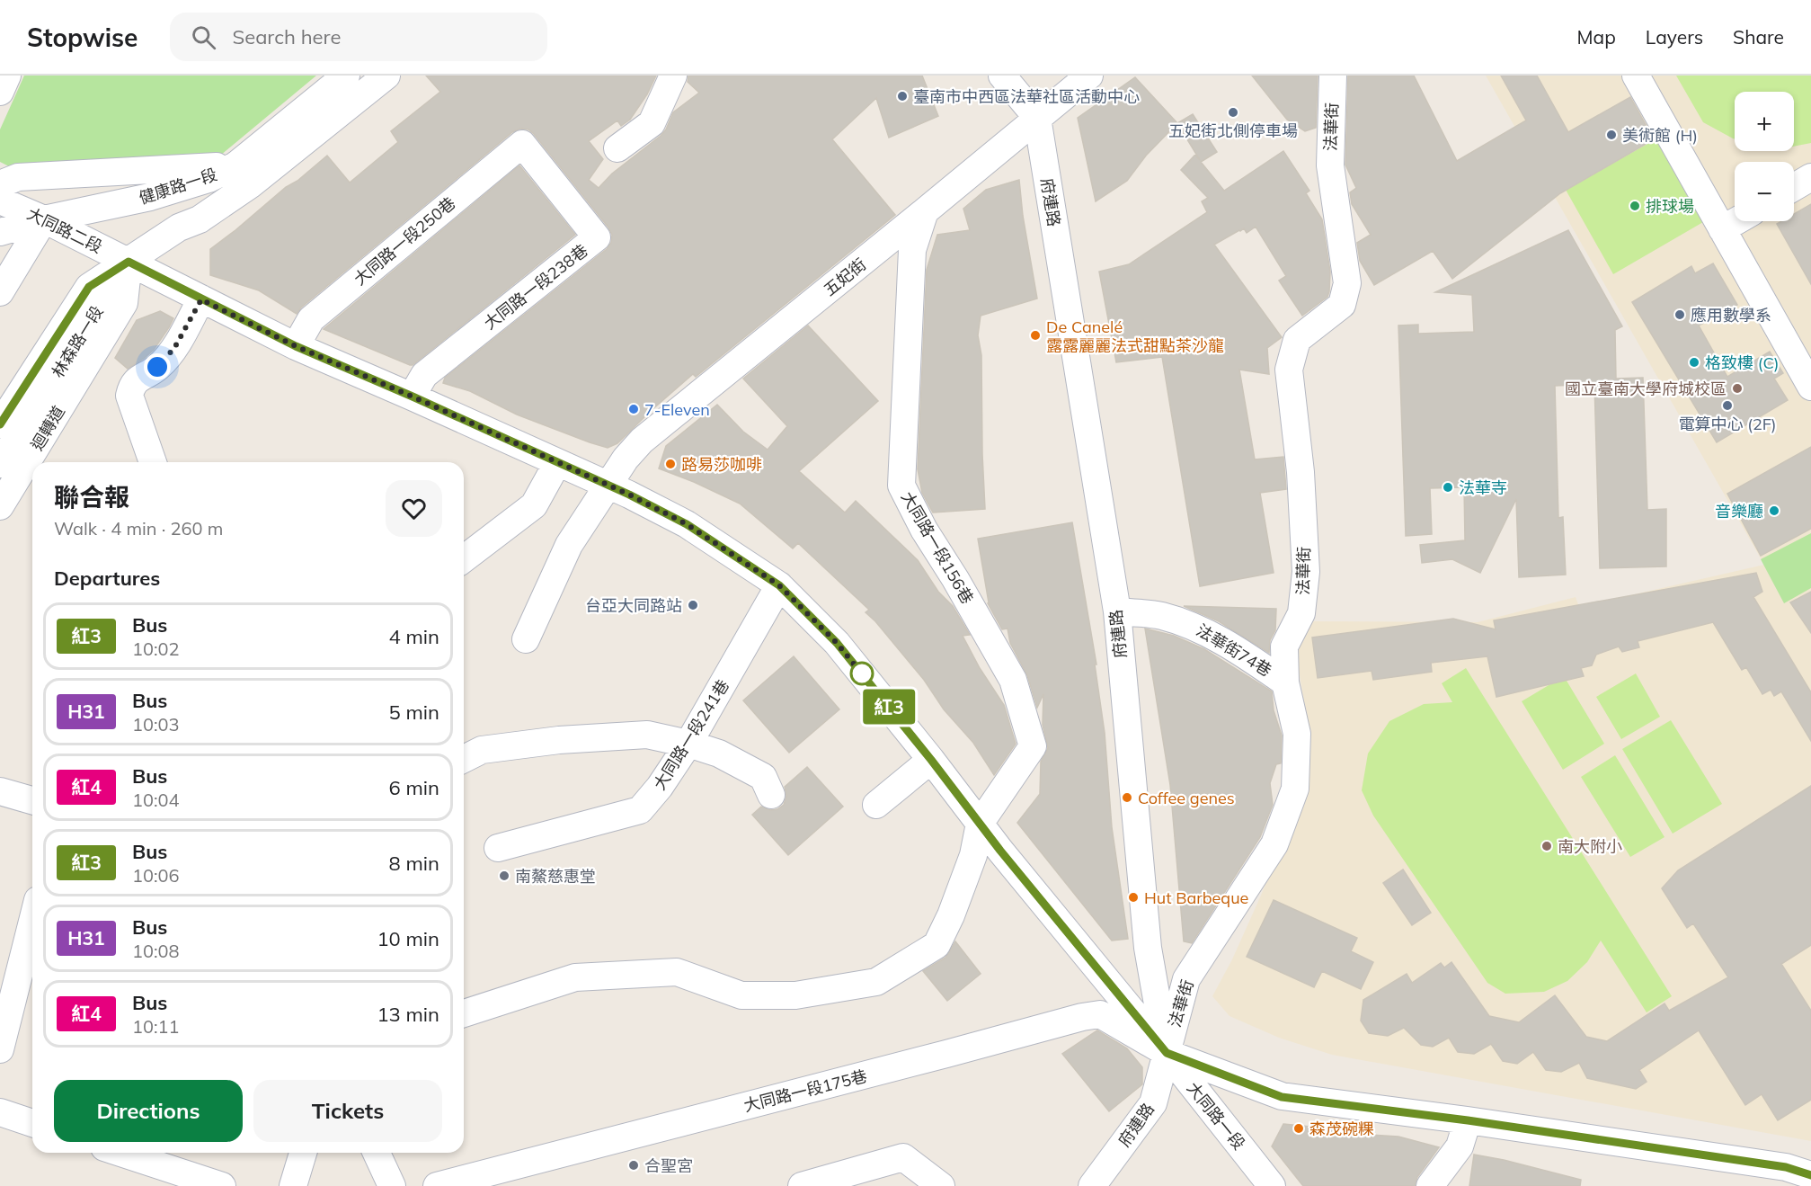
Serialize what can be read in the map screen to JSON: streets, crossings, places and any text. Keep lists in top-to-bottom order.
{
  "streets": {
    "street": [
      "法華街",
      "健康路一段",
      "府連路",
      "大同路二段",
      "大同路一段250巷",
      "五妃街",
      "大同路一段238巷",
      "林森路一段",
      "迴轉道",
      "大同路一段156巷",
      "法華街74巷",
      "大同路一段241巷",
      "大同路一段175巷",
      "大同路一段"
    ]
  },
  "crossings": [
    ["法華街", "府連路"],
    ["法華街", "法華街74巷"],
    ["法華街", "大同路一段175巷"],
    ["法華街", "大同路一段"],
    ["健康路一段", "大同路二段"],
    ["健康路一段", "林森路一段"],
    ["健康路一段", "迴轉道"],
    ["健康路一段", "大同路一段"],
    ["府連路", "五妃街"],
    ["府連路", "法華街74巷"],
    ["府連路", "大同路一段175巷"],
    ["府連路", "大同路一段"],
    ["大同路二段", "林森路一段"],
    ["大同路二段", "迴轉道"],
    ["大同路二段", "大同路一段"],
    ["大同路一段250巷", "大同路一段238巷"],
    ["大同路一段250巷", "大同路一段"],
    ["五妃街", "大同路一段156巷"],
    ["五妃街", "大同路一段"],
    ["大同路一段238巷", "大同路一段"],
    ["林森路一段", "迴轉道"],
    ["林森路一段", "大同路一段"],
    ["迴轉道", "大同路一段"],
    ["大同路一段156巷", "大同路一段"],
    ["大同路一段241巷", "大同路一段"],
    ["大同路一段175巷", "大同路一段"]
  ],
  "places": [
    "臺南市中西區法華社區活動中心",
    "五妃街北側停車場",
    "美術館 (H)",
    "排球場",
    "應用數學系",
    "De Canelé 露露麗麗法式甜點茶沙龍",
    "格致樓 (C)",
    "國立臺南大學府城校區",
    "電算中心 (2F)",
    "7-Eleven",
    "路易莎咖啡",
    "法華寺",
    "音樂廳",
    "台亞大同路站",
    "Coffee genes",
    "南大附小",
    "南鰲慈惠堂",
    "Hut Barbeque",
    "森茂碗粿",
    "合聖宮"
  ],
  "lines": ["bus line 紅3"],
  "page": {
    "header": "Stopwise",
    "search": "Search here",
    "nav": ["Map", "Layers", "Share"],
    "on_map": "紅3",
    "map_buttons": ["+", "−"],
    "heading": [
      ["聯合報", "Walk · 4 min · 260 m"],
      "Departures"
    ],
    "list": [
      {
        "mark": "紅3",
        "name": "Bus",
        "note": "10:02",
        "value": "4 min"
      },
      {
        "mark": "H31",
        "name": "Bus",
        "note": "10:03",
        "value": "5 min"
      },
      {
        "mark": "紅4",
        "name": "Bus",
        "note": "10:04",
        "value": "6 min"
      },
      {
        "mark": "紅3",
        "name": "Bus",
        "note": "10:06",
        "value": "8 min"
      },
      {
        "mark": "H31",
        "name": "Bus",
        "note": "10:08",
        "value": "10 min"
      },
      {
        "mark": "紅4",
        "name": "Bus",
        "note": "10:11",
        "value": "13 min"
      }
    ],
    "buttons": ["Directions", "Tickets"]
  }
}
